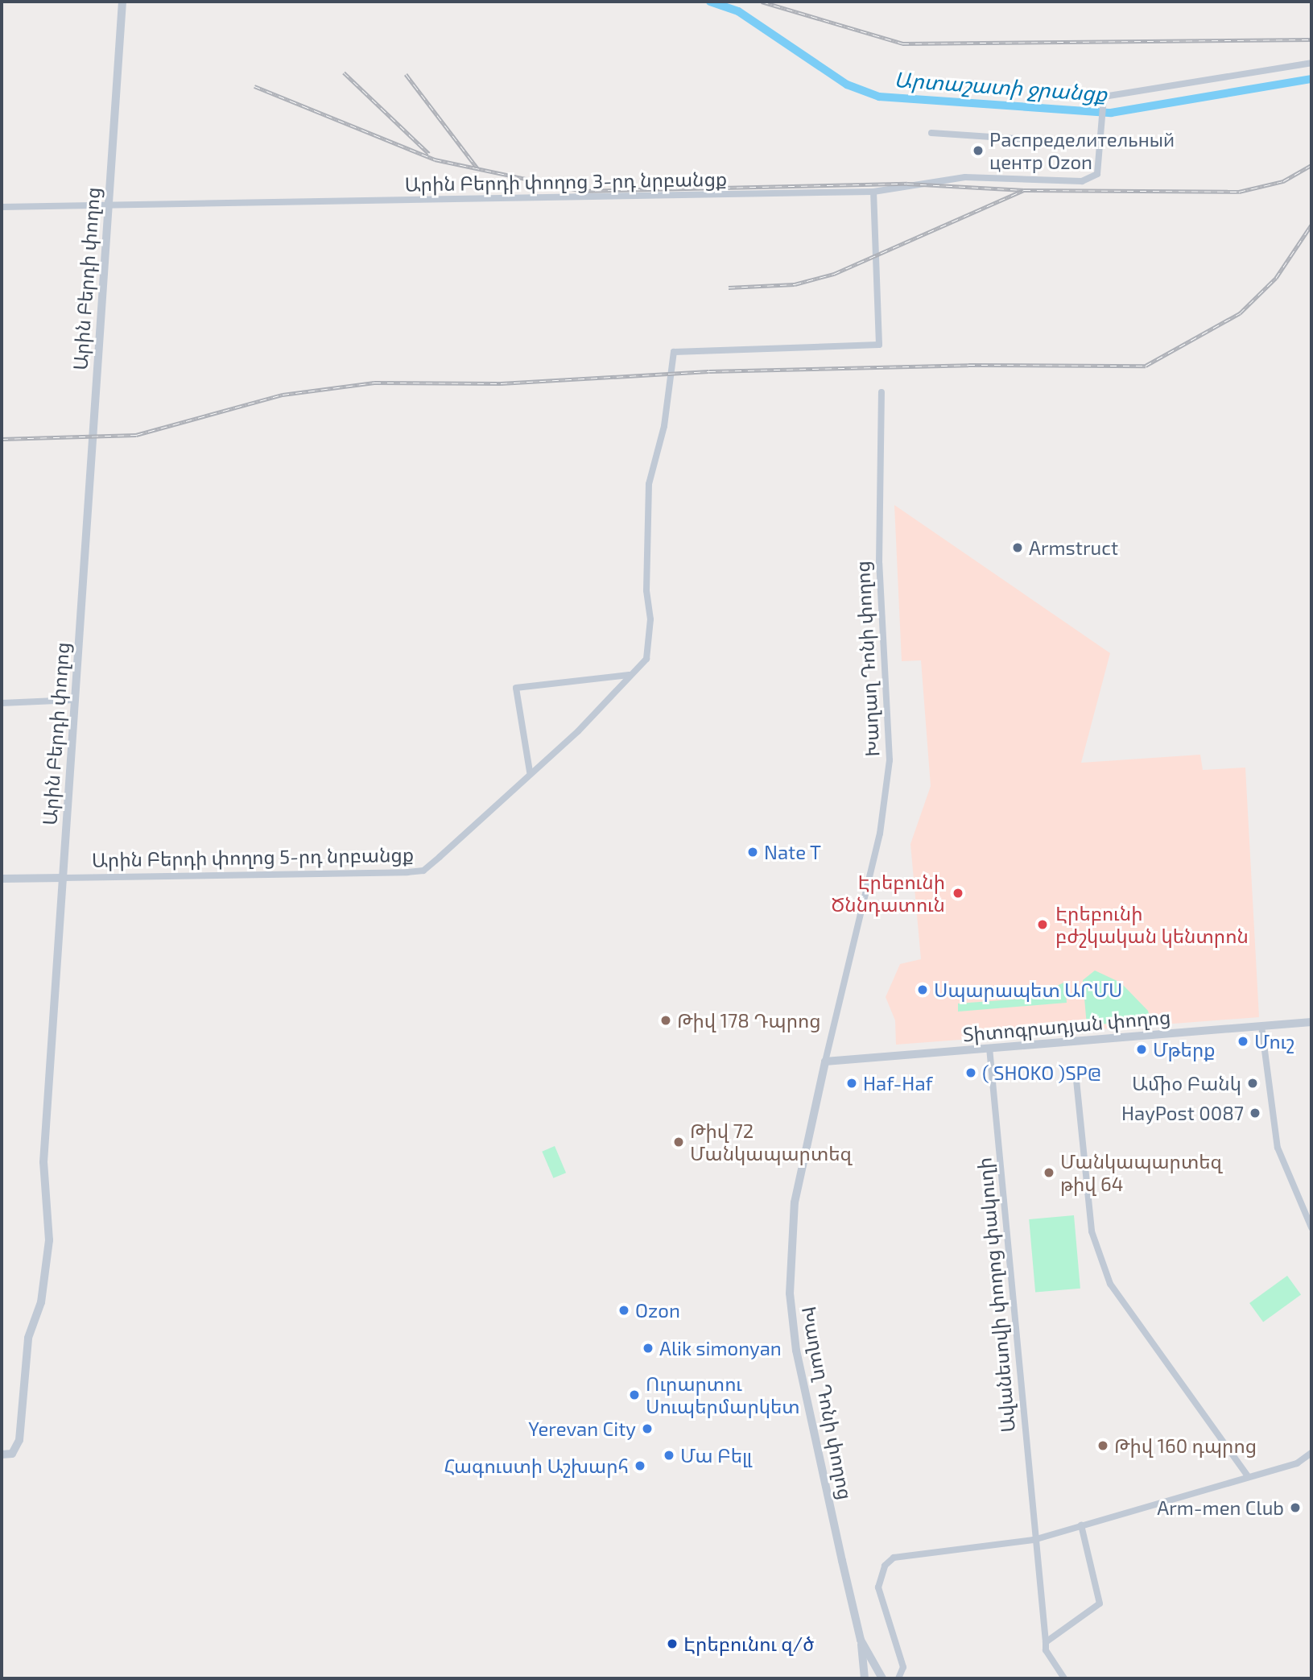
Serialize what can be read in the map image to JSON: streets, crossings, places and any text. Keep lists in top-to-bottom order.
{
  "streets": {
    "street": [
      "Արին Բերդի փողոց 3-րդ նրբանցք",
      "Արին Բերդի փողոց",
      "Խաղաղ Դոնի փողոց",
      "Արին Բերդի փողոց 5-րդ նրբանցք",
      "Տիտոգրադյան փողոց",
      "Ավանեսովի փողոց փակուղի"
    ]
  },
  "crossings": [
    ["Արին Բերդի փողոց 3-րդ նրբանցք", "Արին Բերդի փողոց"],
    ["Արին Բերդի փողոց 3-րդ նրբանցք", "Արին Բերդի փողոց 5-րդ նրբանցք"],
    ["Արին Բերդի փողոց", "Արին Բերդի փողոց 5-րդ նրբանցք"],
    ["Խաղաղ Դոնի փողոց", "Տիտոգրադյան փողոց"],
    ["Տիտոգրադյան փողոց", "Ավանեսովի փողոց փակուղի"]
  ],
  "water": ["Արտաշատի ջրանցք"],
  "places": [
    "Распределительный центр Ozon",
    "Armstruct",
    "Nate T",
    "Էրեբունի Ծննդատուն",
    "Էրեբունի բժշկական կենտրոն",
    "Սպարապետ ԱՐՄՍ",
    "Թիվ 178 Դպրոց",
    "Մուշ",
    "Մթերք",
    "( SHOKO )SP@",
    "Haf-Haf",
    "Ամիօ Բանկ",
    "HayPost 0087",
    "Թիվ 72 Մանկապարտեզ",
    "Մանկապարտեզ թիվ 64",
    "Ozon",
    "Alik simonyan",
    "Ուրարտու Սուպերմարկետ",
    "Yerevan City",
    "Թիվ 160 դպրոց",
    "Մա Բելլ",
    "Հագուստի Աշխարհ",
    "Arm-men Club",
    "Էրեբունու զ/ծ"
  ]
}
